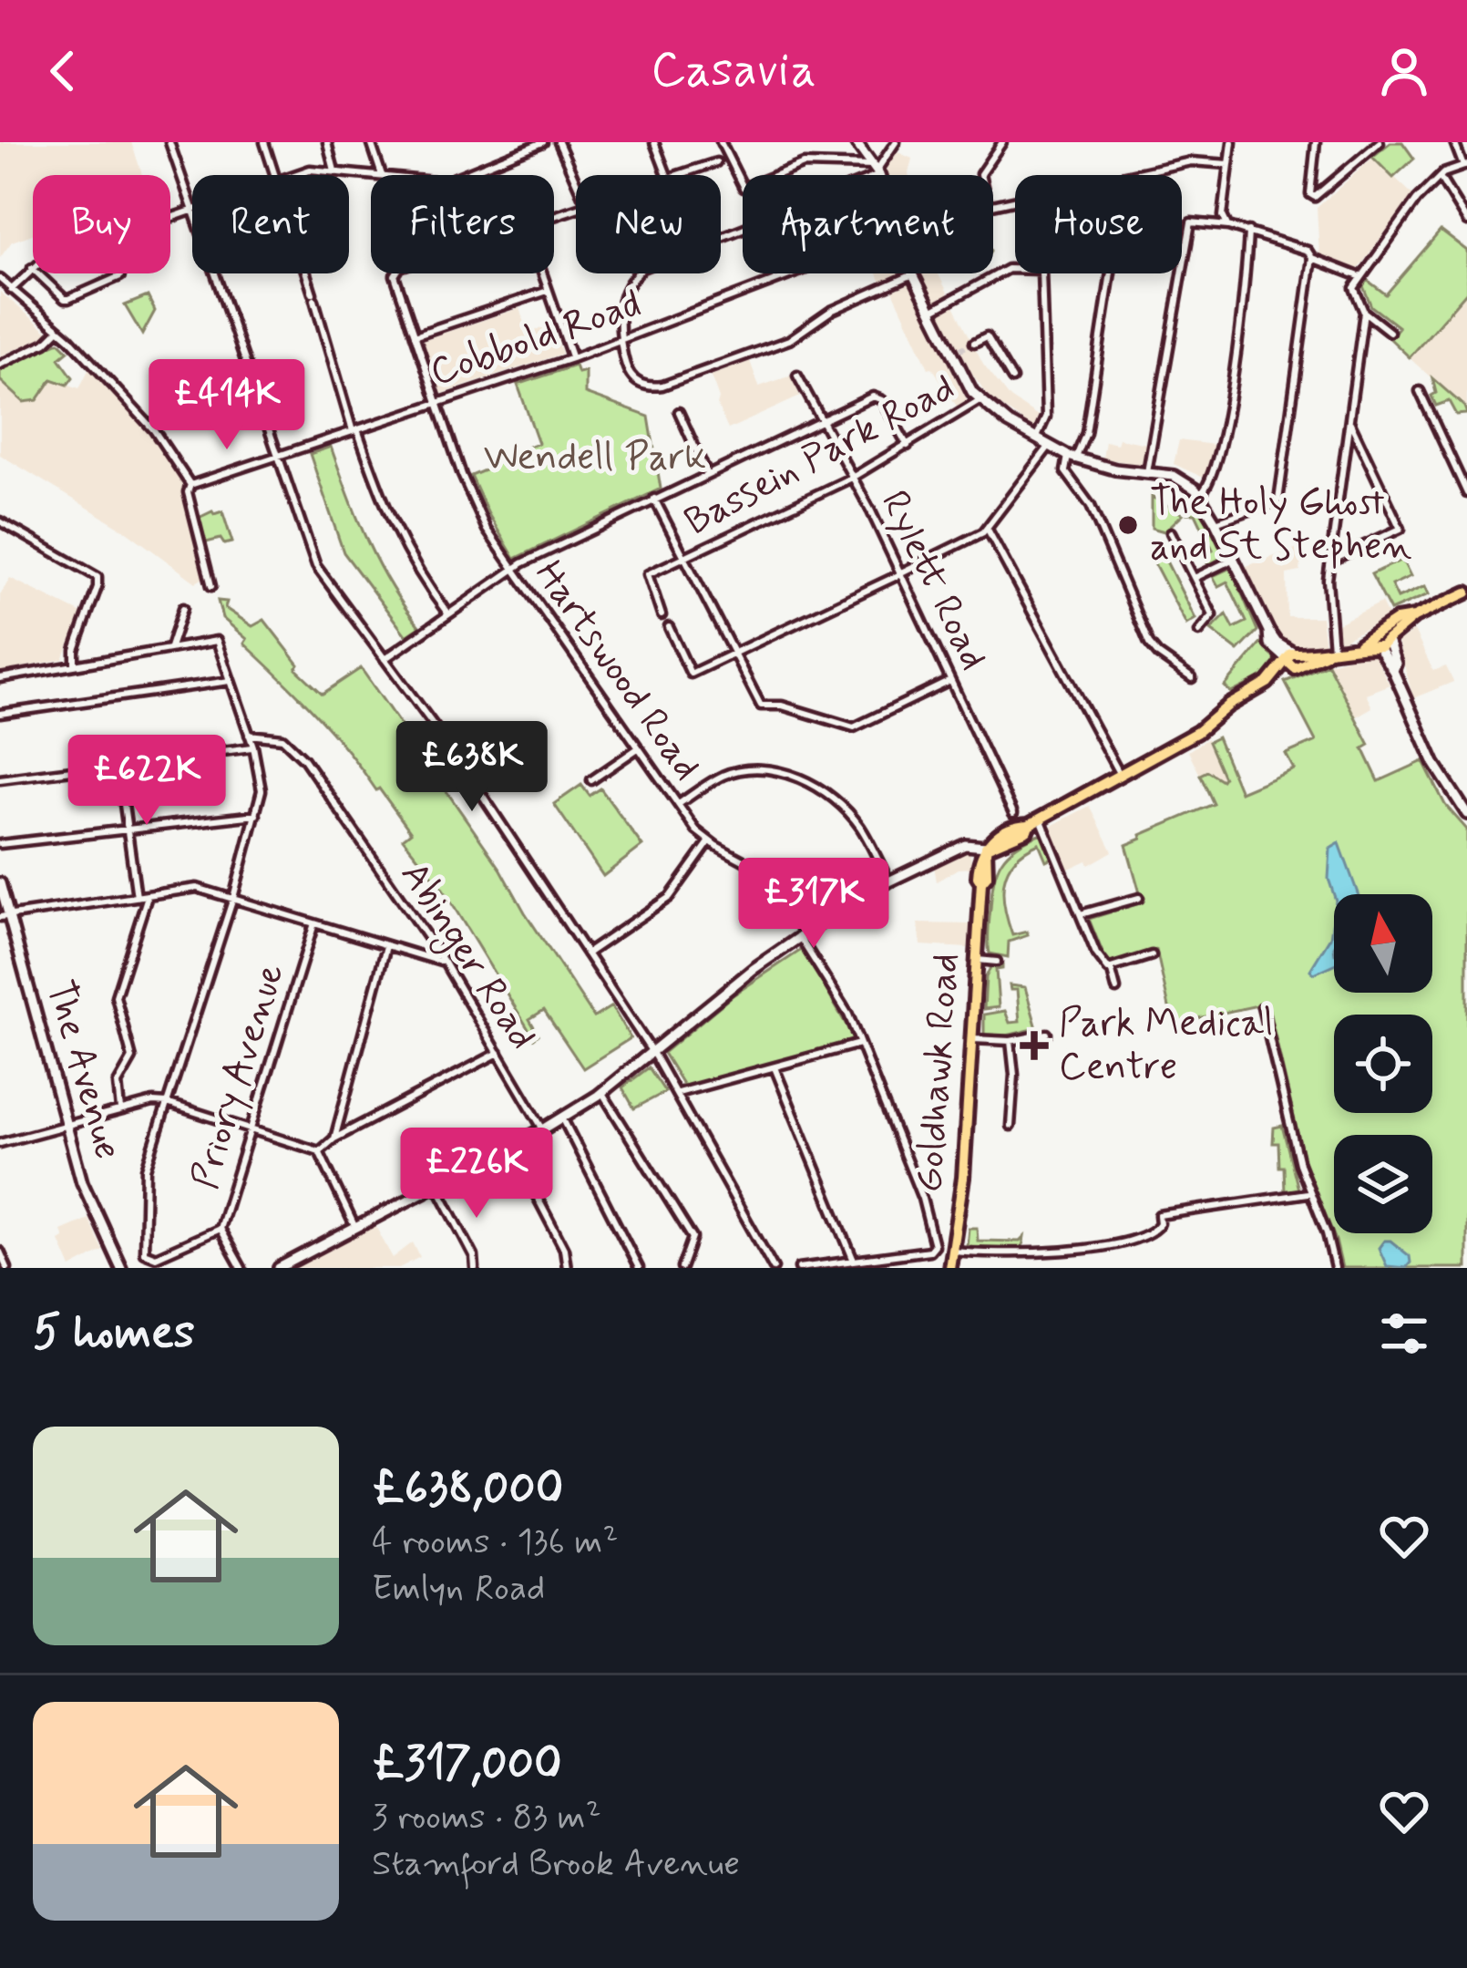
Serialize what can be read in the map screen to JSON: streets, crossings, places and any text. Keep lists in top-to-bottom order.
{
  "streets": {
    "main road": ["The Avenue", "Goldhawk Road"],
    "street": [
      "Cobbold Road",
      "Bassein Park Road",
      "Rylett Road",
      "Hartswood Road",
      "Abinger Road",
      "Priory Avenue"
    ]
  },
  "crossings": [
    ["Cobbold Road", "Hartswood Road"],
    ["Bassein Park Road", "Rylett Road"]
  ],
  "parks": ["Wendell Park"],
  "places": {
    "other": ["The Holy Ghost and St Stephen"],
    "health": ["Park Medical Centre"]
  },
  "north": "top",
  "page": {
    "header": "Casavia",
    "chip": [
      "Buy",
      "Rent",
      "Filters",
      "New",
      "Apartment",
      "House"
    ],
    "price": [
      "£414K",
      "£638K",
      "£622K",
      "£317K",
      "£226K"
    ],
    "heading": "5 homes",
    "list": [
      {
        "name": "£638,000",
        "note": "4 rooms · 136 m² · Emlyn Road"
      },
      {
        "name": "£317,000",
        "note": "3 rooms · 83 m² · Stamford Brook Avenue"
      }
    ]
  }
}
